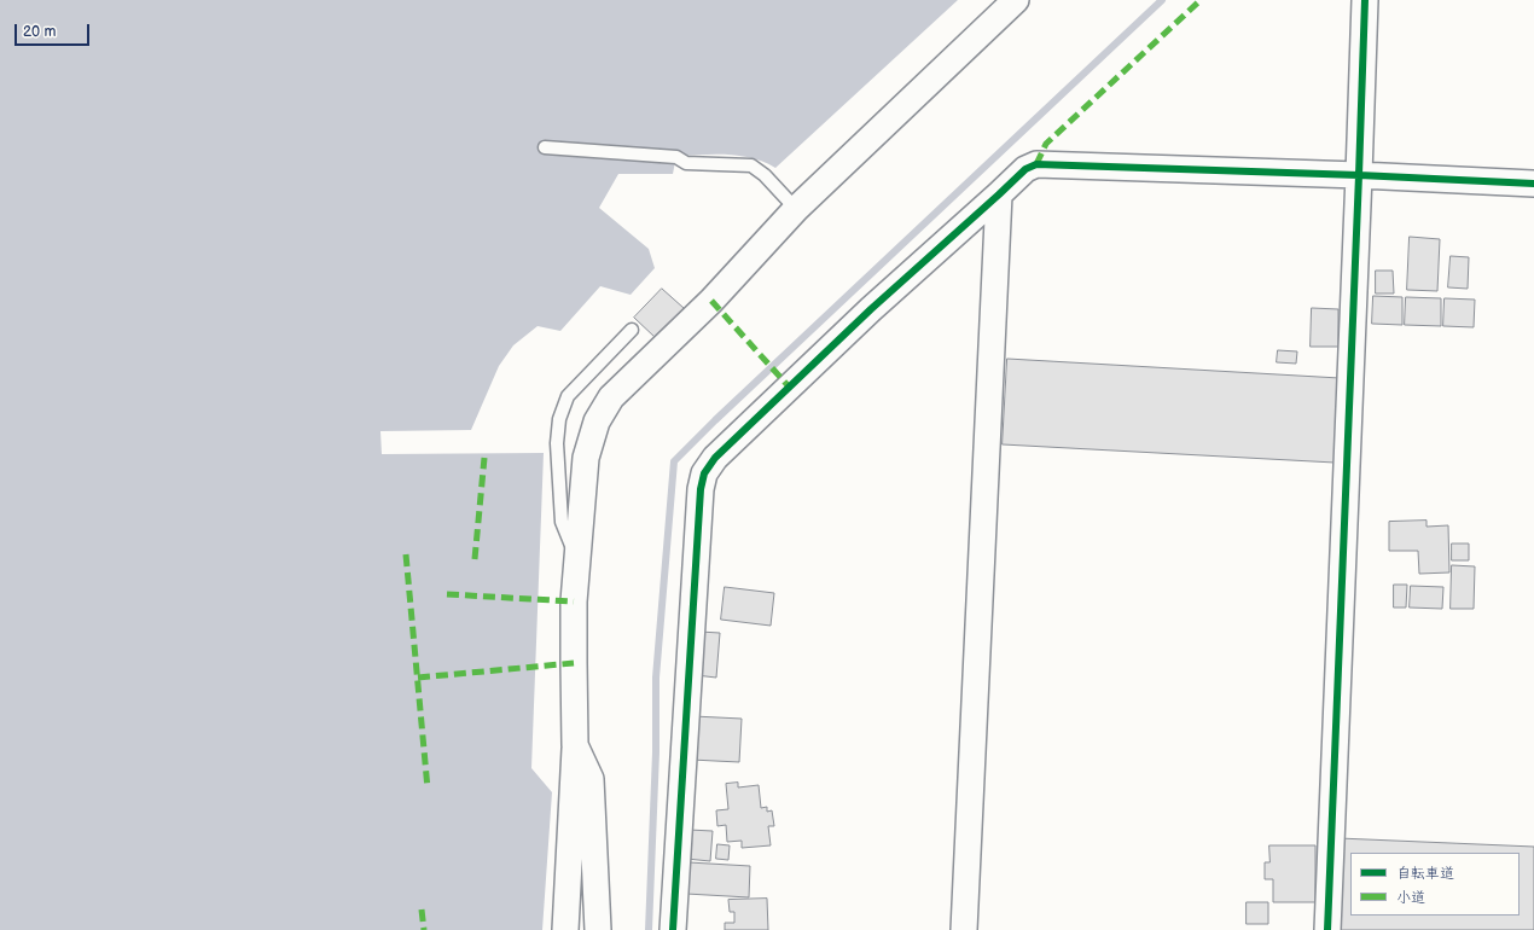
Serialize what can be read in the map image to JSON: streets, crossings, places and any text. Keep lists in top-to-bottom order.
{
  "legend": ["自転車道", "小道"],
  "scale_bar": "20 m"
}
